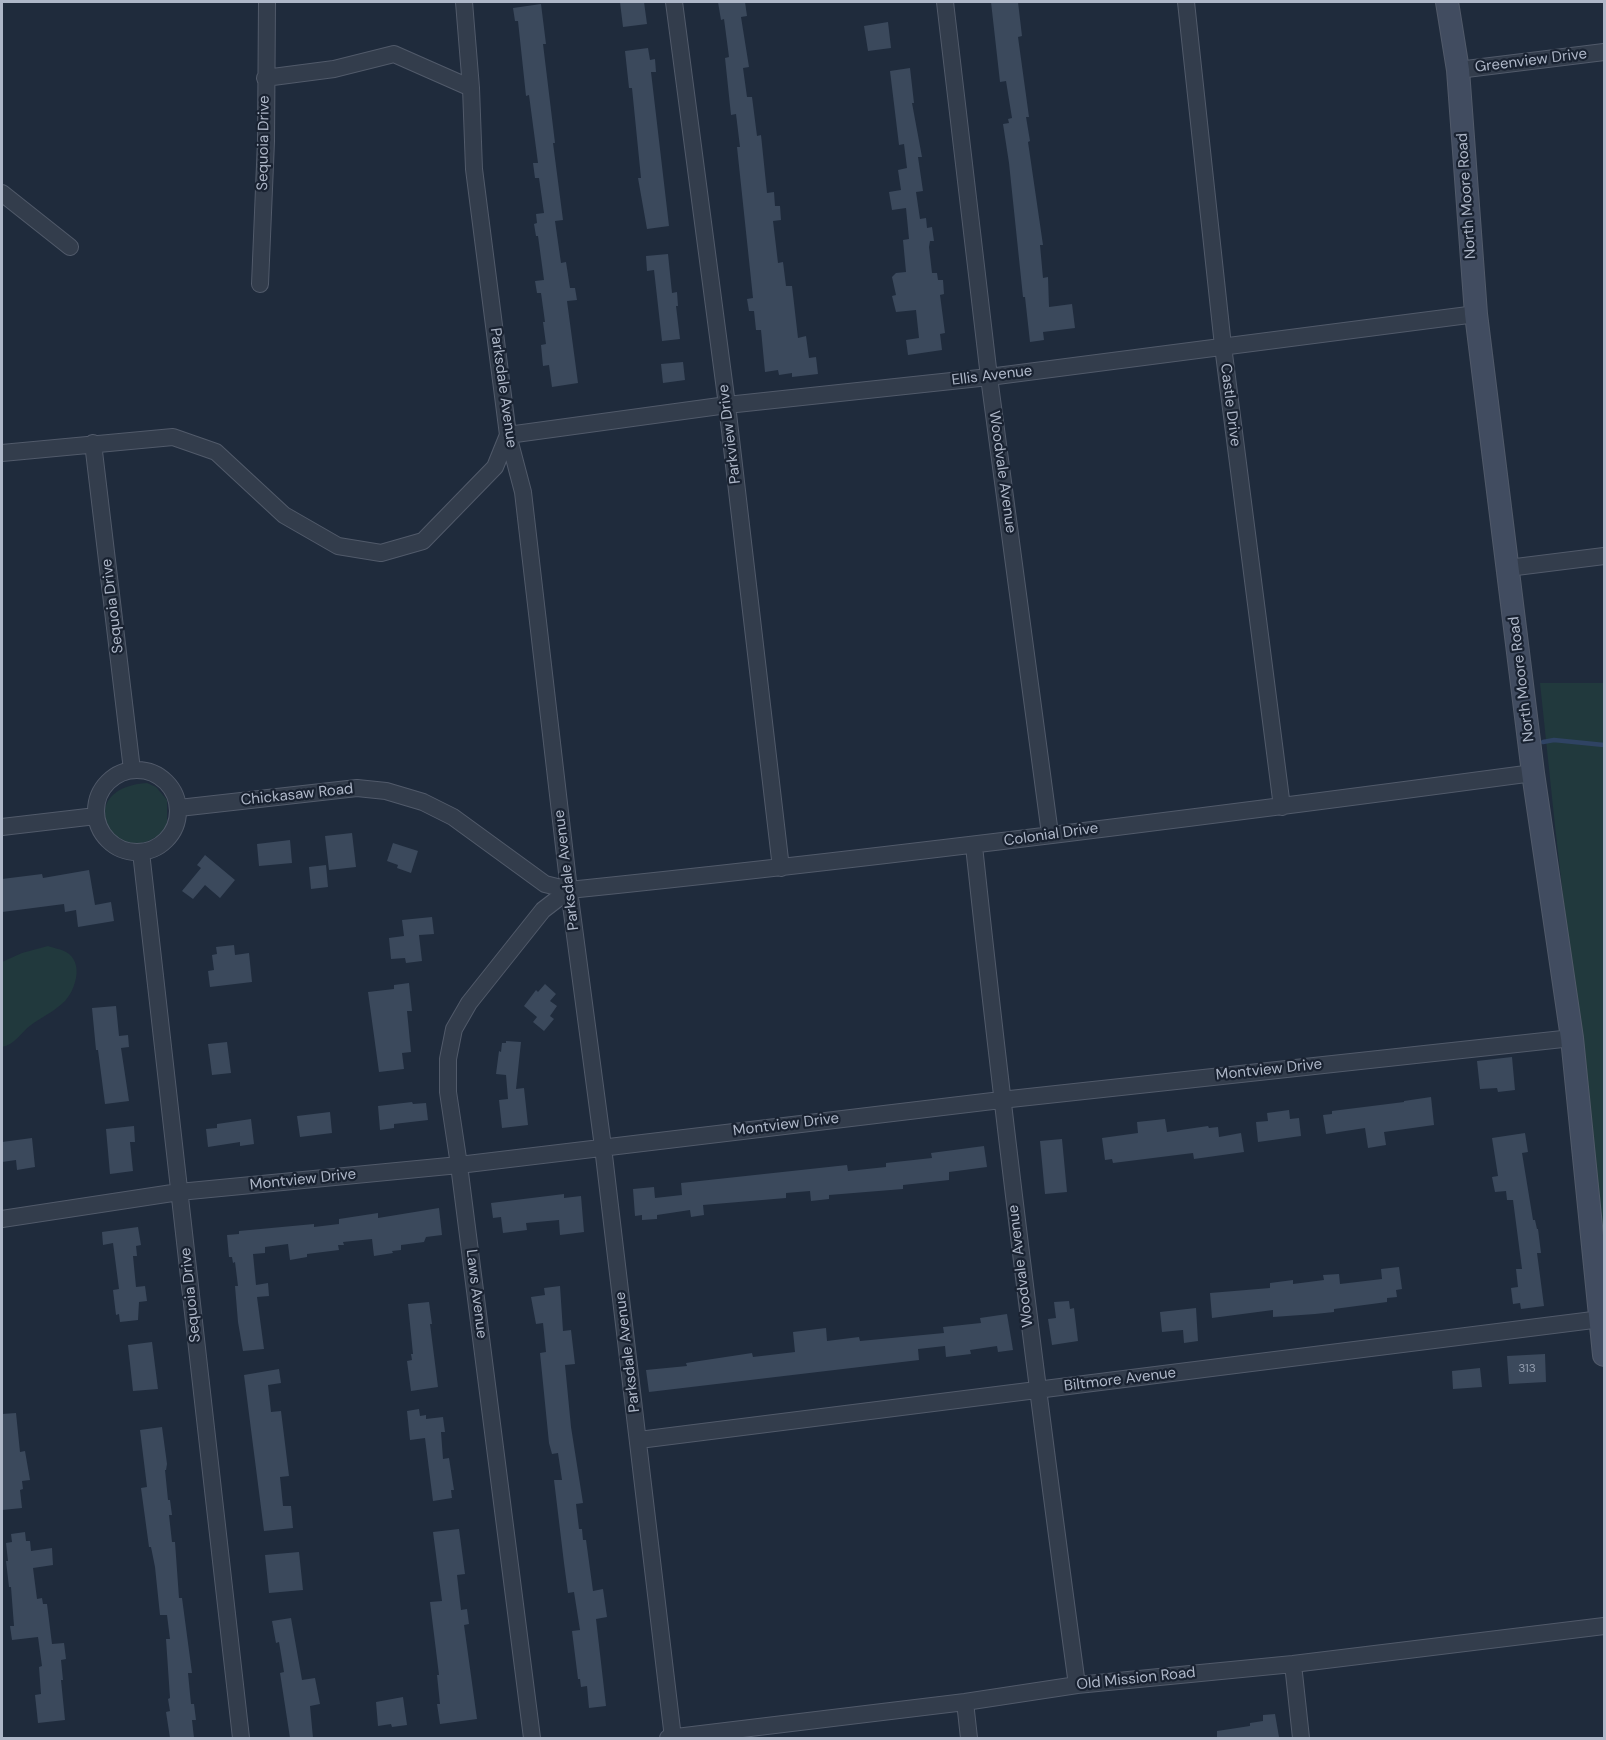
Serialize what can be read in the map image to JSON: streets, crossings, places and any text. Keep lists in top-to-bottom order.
{
  "streets": {
    "main road": ["North Moore Road"],
    "street": [
      "Greenview Drive",
      "Sequoia Drive",
      "Ellis Avenue",
      "Parksdale Avenue",
      "Castle Drive",
      "Parkview Drive",
      "Woodvale Avenue",
      "Chickasaw Road",
      "Colonial Drive",
      "Montview Drive",
      "Laws Avenue",
      "Biltmore Avenue",
      "Old Mission Road"
    ]
  },
  "crossings": [
    ["Greenview Drive", "North Moore Road"],
    ["Sequoia Drive", "Chickasaw Road"],
    ["Sequoia Drive", "Montview Drive"],
    ["North Moore Road", "Ellis Avenue"],
    ["North Moore Road", "Colonial Drive"],
    ["North Moore Road", "Montview Drive"],
    ["North Moore Road", "Biltmore Avenue"],
    ["Ellis Avenue", "Parksdale Avenue"],
    ["Ellis Avenue", "Castle Drive"],
    ["Ellis Avenue", "Parkview Drive"],
    ["Ellis Avenue", "Woodvale Avenue"],
    ["Parksdale Avenue", "Chickasaw Road"],
    ["Parksdale Avenue", "Colonial Drive"],
    ["Parksdale Avenue", "Montview Drive"],
    ["Parksdale Avenue", "Laws Avenue"],
    ["Parksdale Avenue", "Biltmore Avenue"],
    ["Parksdale Avenue", "Old Mission Road"],
    ["Castle Drive", "Colonial Drive"],
    ["Parkview Drive", "Colonial Drive"],
    ["Woodvale Avenue", "Colonial Drive"],
    ["Woodvale Avenue", "Montview Drive"],
    ["Woodvale Avenue", "Biltmore Avenue"],
    ["Woodvale Avenue", "Old Mission Road"],
    ["Chickasaw Road", "Colonial Drive"],
    ["Chickasaw Road", "Laws Avenue"],
    ["Colonial Drive", "Laws Avenue"],
    ["Montview Drive", "Laws Avenue"]
  ],
  "house_numbers": ["313"]
}
